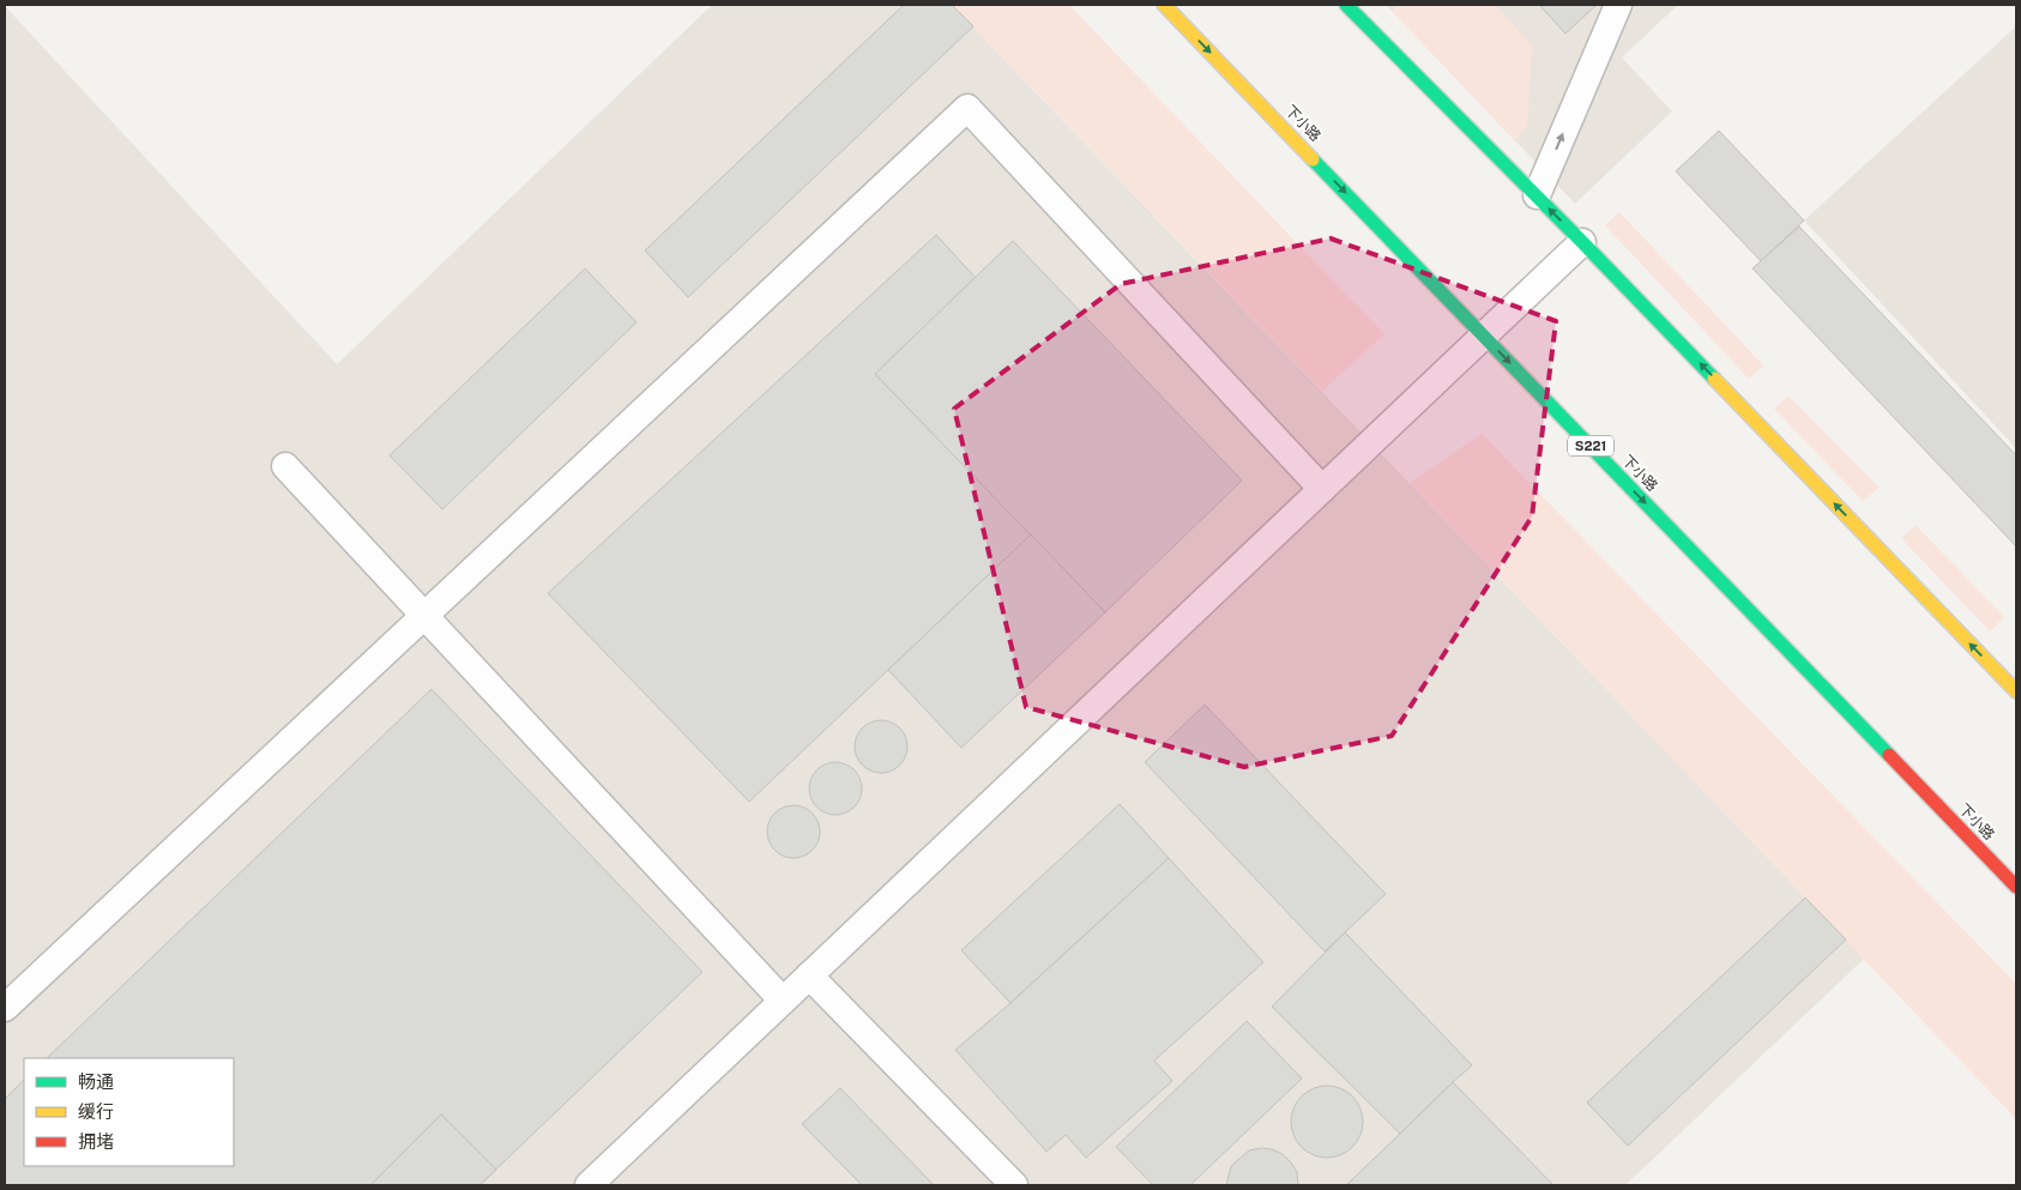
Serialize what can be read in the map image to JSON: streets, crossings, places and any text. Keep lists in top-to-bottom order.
{
  "streets": {
    "main road": ["下小路", "S221"]
  },
  "one_way": ["下小路"],
  "legend": ["畅通", "缓行", "拥堵"]
}
